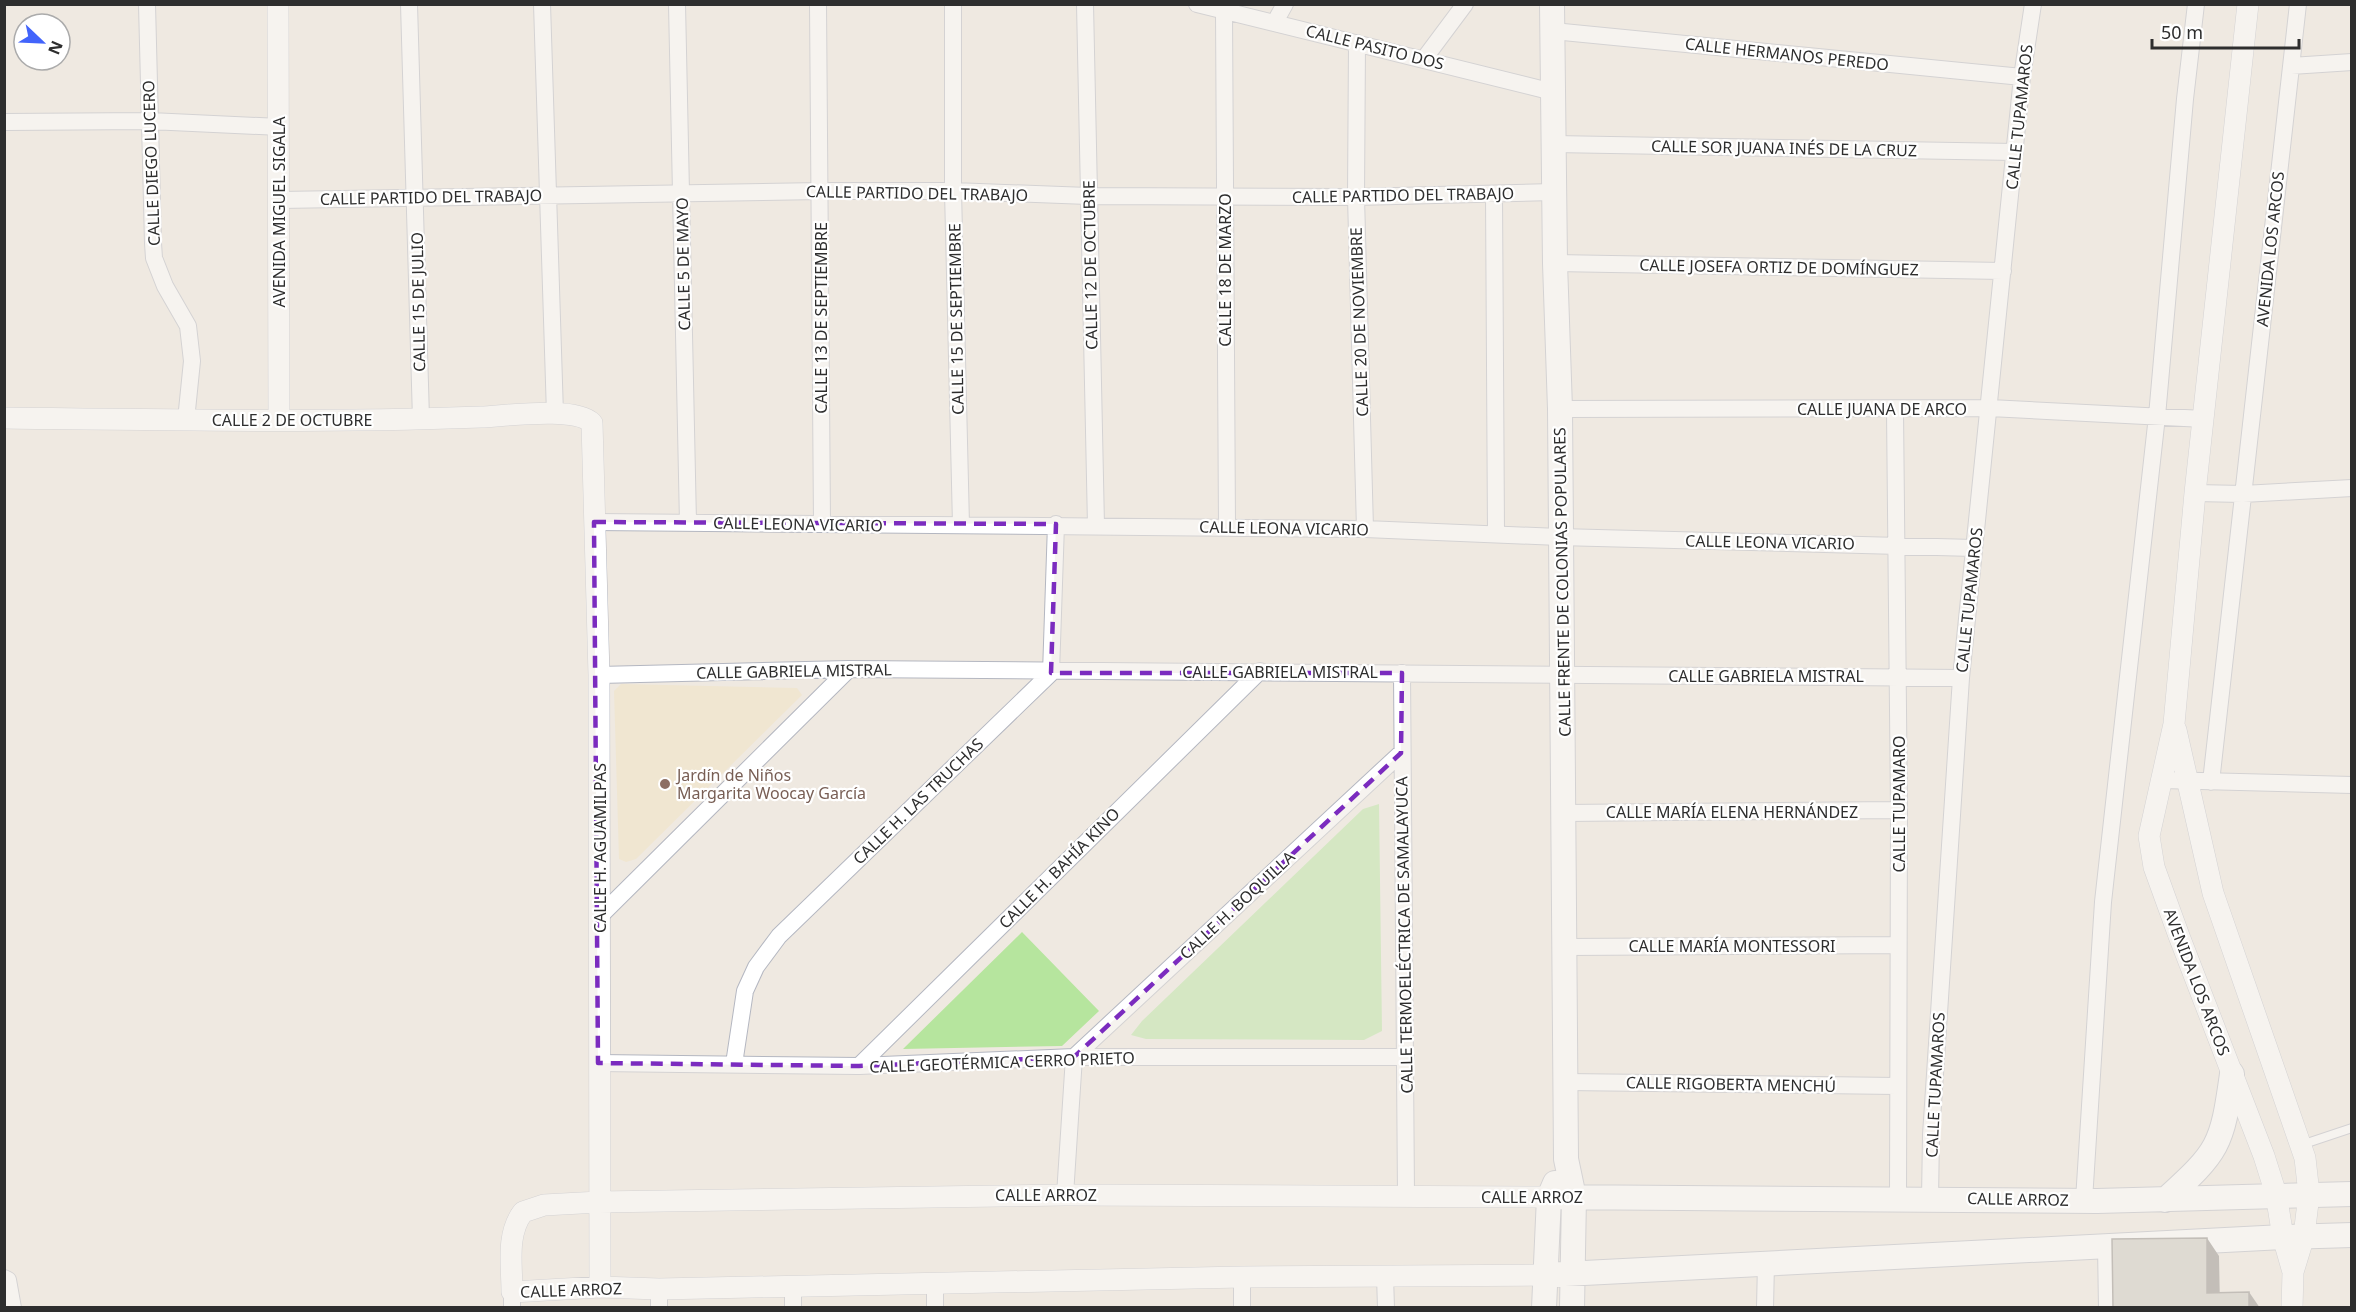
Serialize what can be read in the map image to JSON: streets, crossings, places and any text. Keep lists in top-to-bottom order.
{
  "streets": {
    "main road": ["CALLE FRENTE DE COLONIAS POPULARES", "CALLE ARROZ"],
    "street": [
      "CALLE PASITO DOS",
      "CALLE HERMANOS PEREDO",
      "CALLE TUPAMAROS",
      "CALLE SOR JUANA INÉS DE LA CRUZ",
      "CALLE DIEGO LUCERO",
      "CALLE PARTIDO DEL TRABAJO",
      "AVENIDA MIGUEL SIGALA",
      "AVENIDA LOS ARCOS",
      "CALLE 5 DE MAYO",
      "CALLE 12 DE OCTUBRE",
      "CALLE JOSEFA ORTIZ DE DOMÍNGUEZ",
      "CALLE 18 DE MARZO",
      "CALLE 15 DE JULIO",
      "CALLE 13 DE SEPTIEMBRE",
      "CALLE 15 DE SEPTIEMBRE",
      "CALLE 20 DE NOVIEMBRE",
      "CALLE JUANA DE ARCO",
      "CALLE 2 DE OCTUBRE",
      "CALLE LEONA VICARIO",
      "CALLE GABRIELA MISTRAL",
      "CALLE H. LAS TRUCHAS",
      "CALLE TUPAMARO",
      "CALLE MARÍA ELENA HERNÁNDEZ",
      "CALLE H. AGUAMILPAS",
      "CALLE H. BAHÍA KINO",
      "CALLE H. BOQUILLA",
      "CALLE TERMOELÉCTRICA DE SAMALAYUCA",
      "CALLE MARÍA MONTESSORI",
      "CALLE GEOTÉRMICA CERRO PRIETO",
      "CALLE RIGOBERTA MENCHÚ"
    ]
  },
  "crossings": [
    ["CALLE PASITO DOS", "CALLE 18 DE MARZO"],
    ["CALLE PASITO DOS", "CALLE 20 DE NOVIEMBRE"],
    ["CALLE PASITO DOS", "CALLE FRENTE DE COLONIAS POPULARES"],
    ["CALLE HERMANOS PEREDO", "CALLE TUPAMAROS"],
    ["CALLE HERMANOS PEREDO", "CALLE FRENTE DE COLONIAS POPULARES"],
    ["CALLE TUPAMAROS", "CALLE SOR JUANA INÉS DE LA CRUZ"],
    ["CALLE TUPAMAROS", "CALLE JOSEFA ORTIZ DE DOMÍNGUEZ"],
    ["CALLE TUPAMAROS", "CALLE JUANA DE ARCO"],
    ["CALLE TUPAMAROS", "CALLE LEONA VICARIO"],
    ["CALLE TUPAMAROS", "CALLE GABRIELA MISTRAL"],
    ["CALLE TUPAMAROS", "CALLE ARROZ"],
    ["CALLE SOR JUANA INÉS DE LA CRUZ", "CALLE FRENTE DE COLONIAS POPULARES"],
    ["CALLE DIEGO LUCERO", "CALLE 2 DE OCTUBRE"],
    ["CALLE PARTIDO DEL TRABAJO", "AVENIDA MIGUEL SIGALA"],
    ["CALLE PARTIDO DEL TRABAJO", "CALLE 5 DE MAYO"],
    ["CALLE PARTIDO DEL TRABAJO", "CALLE 12 DE OCTUBRE"],
    ["CALLE PARTIDO DEL TRABAJO", "CALLE 18 DE MARZO"],
    ["CALLE PARTIDO DEL TRABAJO", "CALLE 15 DE JULIO"],
    ["CALLE PARTIDO DEL TRABAJO", "CALLE 13 DE SEPTIEMBRE"],
    ["CALLE PARTIDO DEL TRABAJO", "CALLE 15 DE SEPTIEMBRE"],
    ["CALLE PARTIDO DEL TRABAJO", "CALLE 20 DE NOVIEMBRE"],
    ["CALLE PARTIDO DEL TRABAJO", "CALLE FRENTE DE COLONIAS POPULARES"],
    ["AVENIDA MIGUEL SIGALA", "CALLE 2 DE OCTUBRE"],
    ["AVENIDA LOS ARCOS", "CALLE JUANA DE ARCO"],
    ["AVENIDA LOS ARCOS", "CALLE ARROZ"],
    ["CALLE 5 DE MAYO", "CALLE LEONA VICARIO"],
    ["CALLE 12 DE OCTUBRE", "CALLE LEONA VICARIO"],
    ["CALLE JOSEFA ORTIZ DE DOMÍNGUEZ", "CALLE FRENTE DE COLONIAS POPULARES"],
    ["CALLE 18 DE MARZO", "CALLE LEONA VICARIO"],
    ["CALLE 15 DE JULIO", "CALLE 2 DE OCTUBRE"],
    ["CALLE 13 DE SEPTIEMBRE", "CALLE LEONA VICARIO"],
    ["CALLE 15 DE SEPTIEMBRE", "CALLE LEONA VICARIO"],
    ["CALLE 20 DE NOVIEMBRE", "CALLE LEONA VICARIO"],
    ["CALLE JUANA DE ARCO", "CALLE FRENTE DE COLONIAS POPULARES"],
    ["CALLE JUANA DE ARCO", "CALLE TUPAMARO"],
    ["CALLE 2 DE OCTUBRE", "CALLE H. AGUAMILPAS"],
    ["CALLE LEONA VICARIO", "CALLE FRENTE DE COLONIAS POPULARES"],
    ["CALLE LEONA VICARIO", "CALLE TUPAMARO"],
    ["CALLE LEONA VICARIO", "CALLE H. AGUAMILPAS"],
    ["CALLE FRENTE DE COLONIAS POPULARES", "CALLE GABRIELA MISTRAL"],
    ["CALLE FRENTE DE COLONIAS POPULARES", "CALLE MARÍA ELENA HERNÁNDEZ"],
    ["CALLE FRENTE DE COLONIAS POPULARES", "CALLE MARÍA MONTESSORI"],
    ["CALLE FRENTE DE COLONIAS POPULARES", "CALLE RIGOBERTA MENCHÚ"],
    ["CALLE FRENTE DE COLONIAS POPULARES", "CALLE ARROZ"],
    ["CALLE GABRIELA MISTRAL", "CALLE H. LAS TRUCHAS"],
    ["CALLE GABRIELA MISTRAL", "CALLE TUPAMARO"],
    ["CALLE GABRIELA MISTRAL", "CALLE H. AGUAMILPAS"],
    ["CALLE GABRIELA MISTRAL", "CALLE H. BAHÍA KINO"],
    ["CALLE GABRIELA MISTRAL", "CALLE TERMOELÉCTRICA DE SAMALAYUCA"],
    ["CALLE H. LAS TRUCHAS", "CALLE GEOTÉRMICA CERRO PRIETO"],
    ["CALLE TUPAMARO", "CALLE MARÍA ELENA HERNÁNDEZ"],
    ["CALLE TUPAMARO", "CALLE MARÍA MONTESSORI"],
    ["CALLE TUPAMARO", "CALLE RIGOBERTA MENCHÚ"],
    ["CALLE TUPAMARO", "CALLE ARROZ"],
    ["CALLE H. AGUAMILPAS", "CALLE GEOTÉRMICA CERRO PRIETO"],
    ["CALLE H. AGUAMILPAS", "CALLE ARROZ"],
    ["CALLE H. BAHÍA KINO", "CALLE GEOTÉRMICA CERRO PRIETO"],
    ["CALLE H. BOQUILLA", "CALLE TERMOELÉCTRICA DE SAMALAYUCA"],
    ["CALLE H. BOQUILLA", "CALLE GEOTÉRMICA CERRO PRIETO"],
    ["CALLE TERMOELÉCTRICA DE SAMALAYUCA", "CALLE GEOTÉRMICA CERRO PRIETO"],
    ["CALLE TERMOELÉCTRICA DE SAMALAYUCA", "CALLE ARROZ"]
  ],
  "places": ["Jardín de Niños Margarita Woocay García"],
  "scale_bar": "50 m",
  "north": "bottom right"
}
